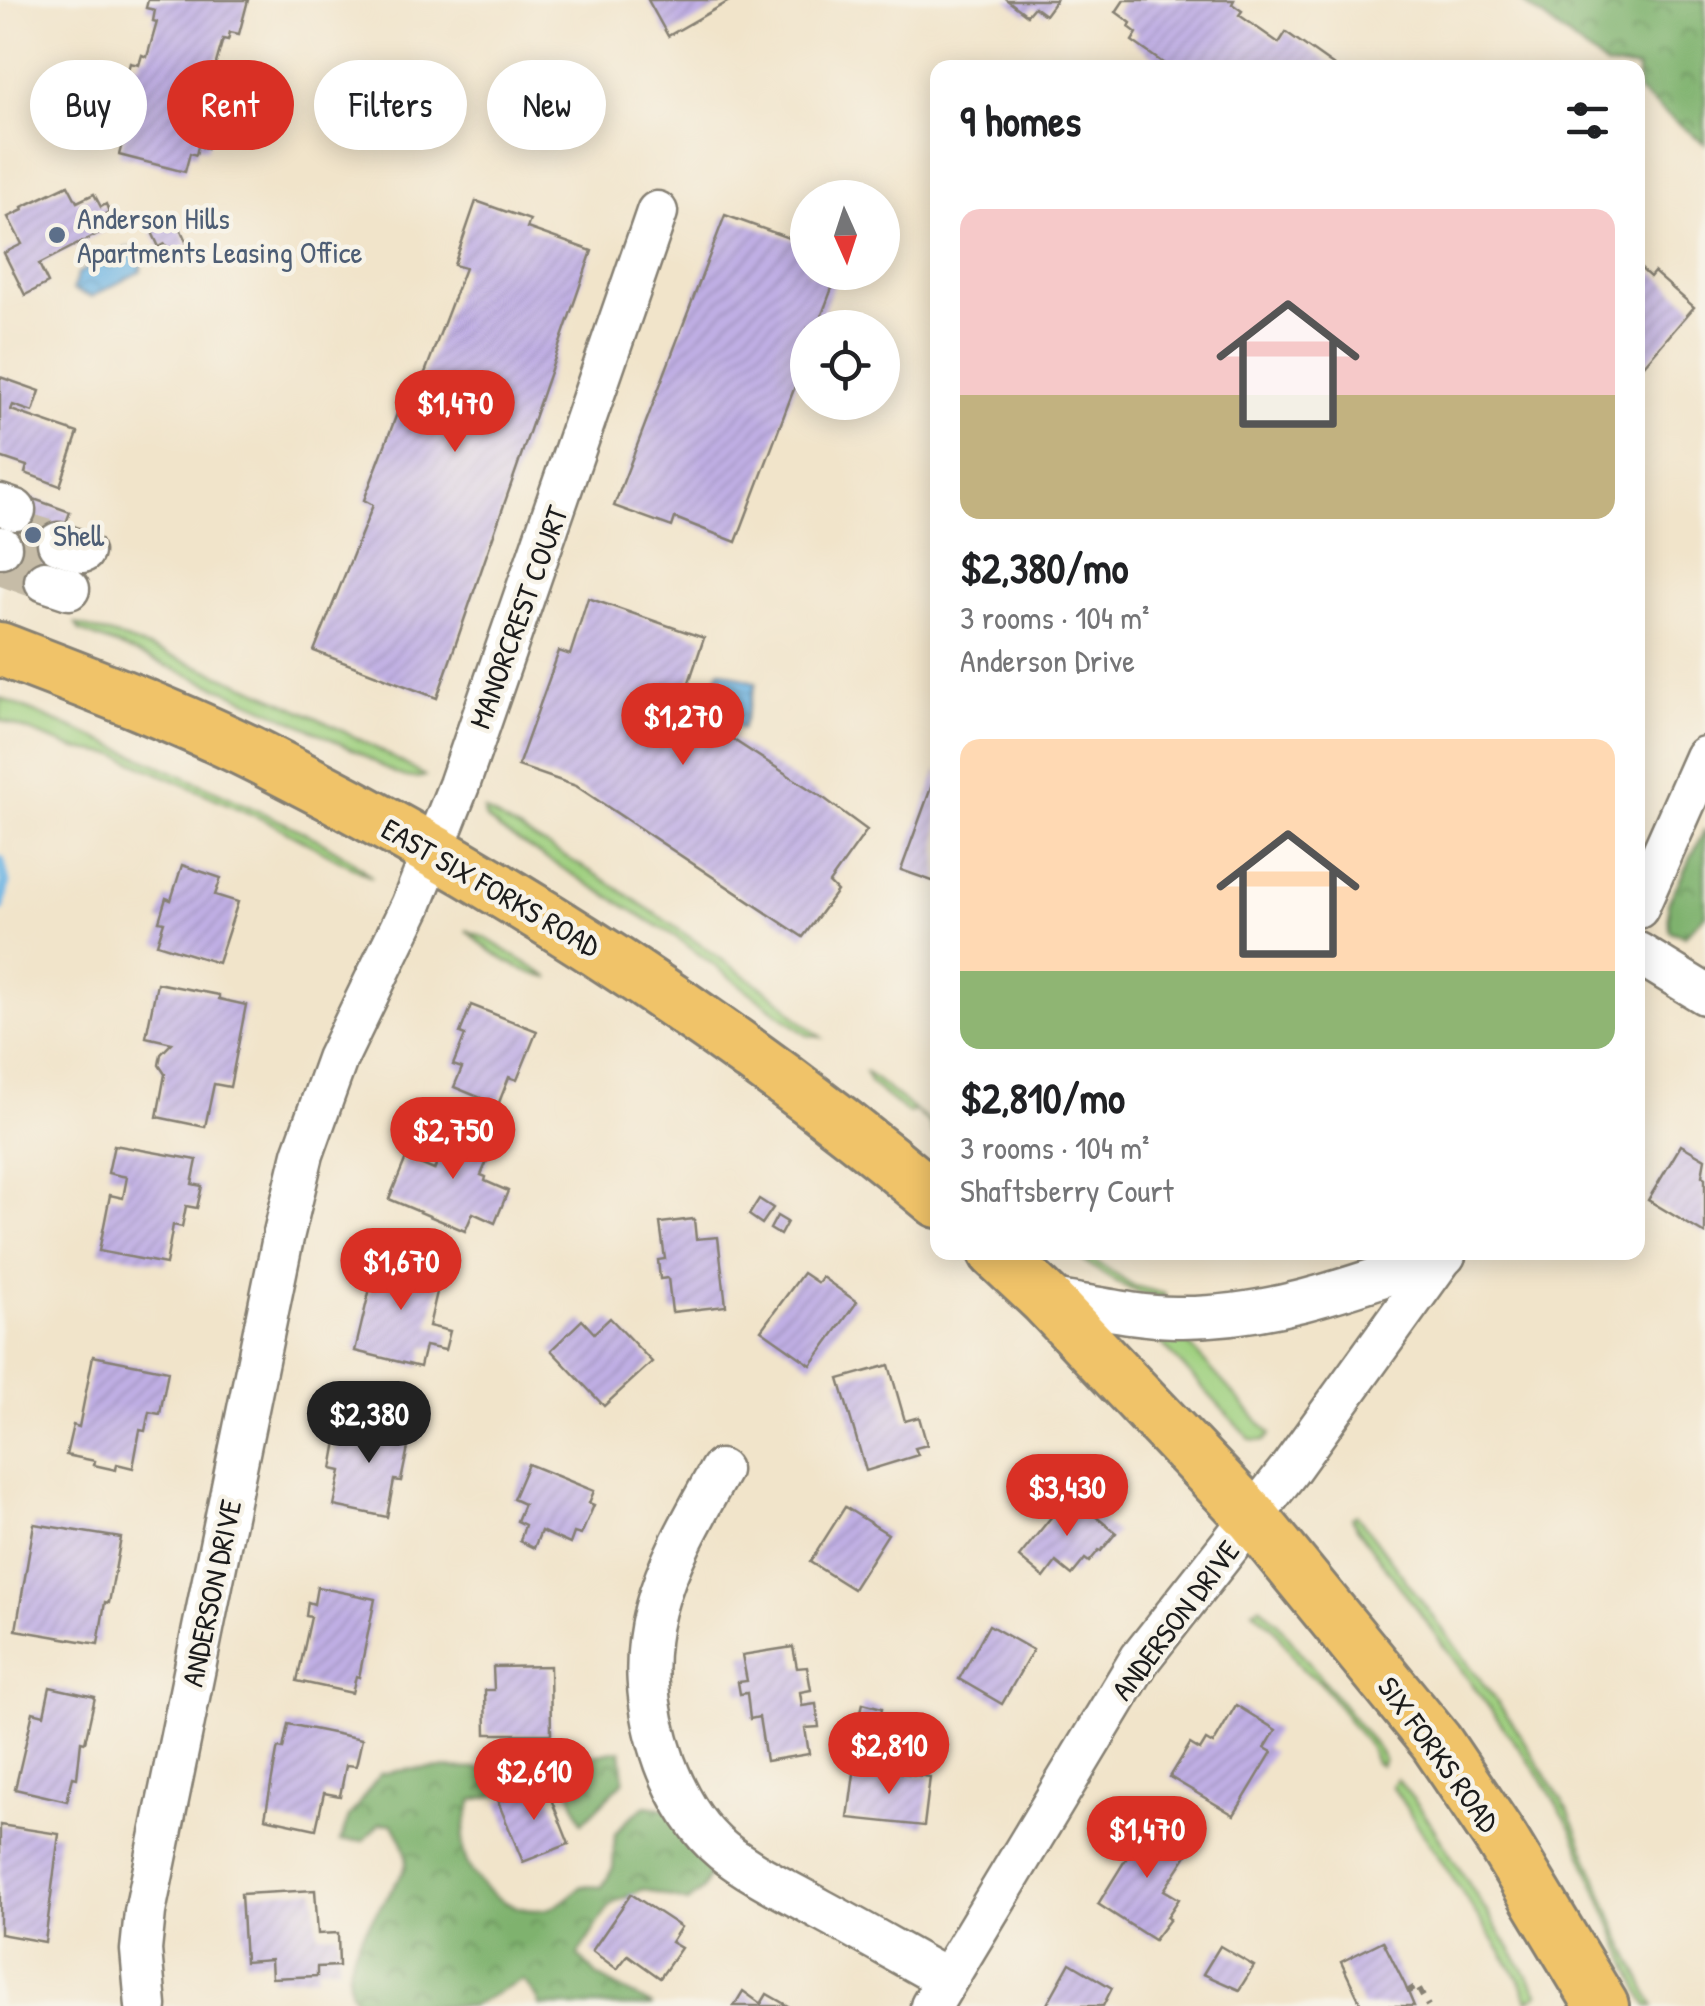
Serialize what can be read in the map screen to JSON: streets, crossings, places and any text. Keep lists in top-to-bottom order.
{
  "streets": {
    "main road": ["EAST SIX FORKS ROAD", "SIX FORKS ROAD"],
    "street": ["MANORCREST COURT", "ANDERSON DRIVE"]
  },
  "crossings": [
    ["MANORCREST COURT", "EAST SIX FORKS ROAD"],
    ["MANORCREST COURT", "ANDERSON DRIVE"],
    ["EAST SIX FORKS ROAD", "ANDERSON DRIVE"],
    ["ANDERSON DRIVE", "SIX FORKS ROAD"]
  ],
  "places": ["Anderson Hills Apartments Leasing Office", "Shell"],
  "north": "bottom",
  "page": {
    "chip": [
      "Buy",
      "Rent",
      "Filters",
      "New"
    ],
    "heading": "9 homes",
    "list": [
      {
        "name": "$2,380/mo",
        "note": "3 rooms · 104 m² · Anderson Drive"
      },
      {
        "name": "$2,810/mo",
        "note": "3 rooms · 104 m² · Shaftsberry Court"
      }
    ],
    "price": [
      "$1,470",
      "$1,270",
      "$2,750",
      "$1,670",
      "$2,380",
      "$3,430",
      "$2,810",
      "$2,610",
      "$1,470"
    ]
  }
}
